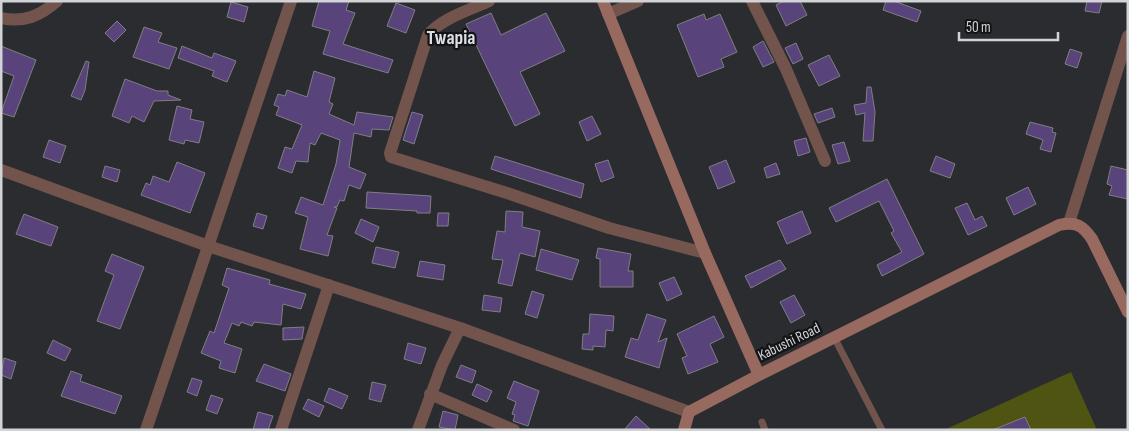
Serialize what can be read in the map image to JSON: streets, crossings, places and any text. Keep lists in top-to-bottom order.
{
  "streets": {
    "main road": ["Kabushi Road"]
  },
  "districts": ["Twapia"],
  "scale_bar": "50 m"
}
